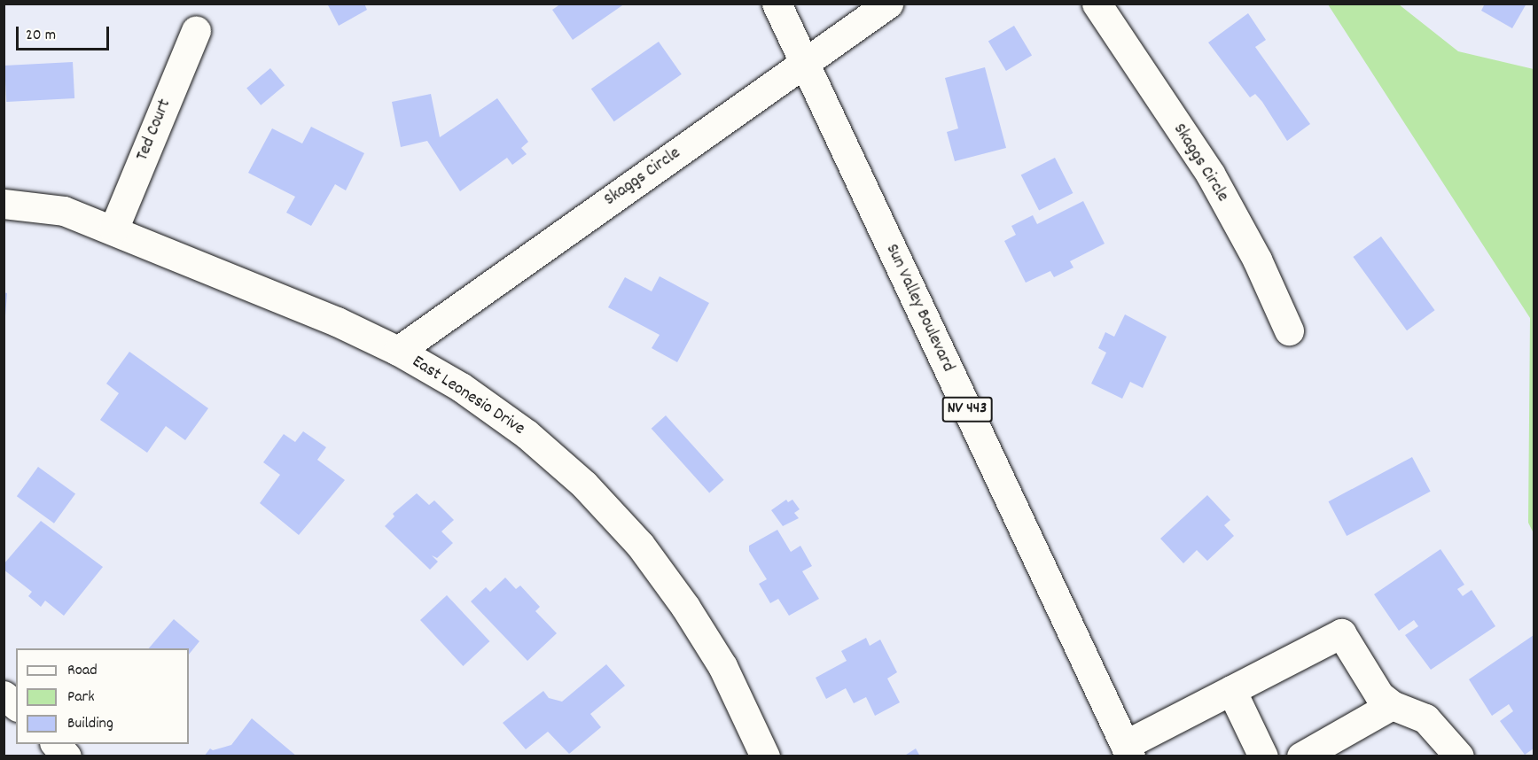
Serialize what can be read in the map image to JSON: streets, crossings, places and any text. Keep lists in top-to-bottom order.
{
  "streets": {
    "street": [
      "Ted Court",
      "Skaggs Circle",
      "Sun Valley Boulevard",
      "East Leonesio Drive",
      "NV 443"
    ]
  },
  "crossings": [
    ["Ted Court", "East Leonesio Drive"],
    ["Skaggs Circle", "Sun Valley Boulevard"],
    ["Skaggs Circle", "East Leonesio Drive"]
  ],
  "legend": ["Road", "Park", "Building"],
  "scale_bar": "20 m"
}
